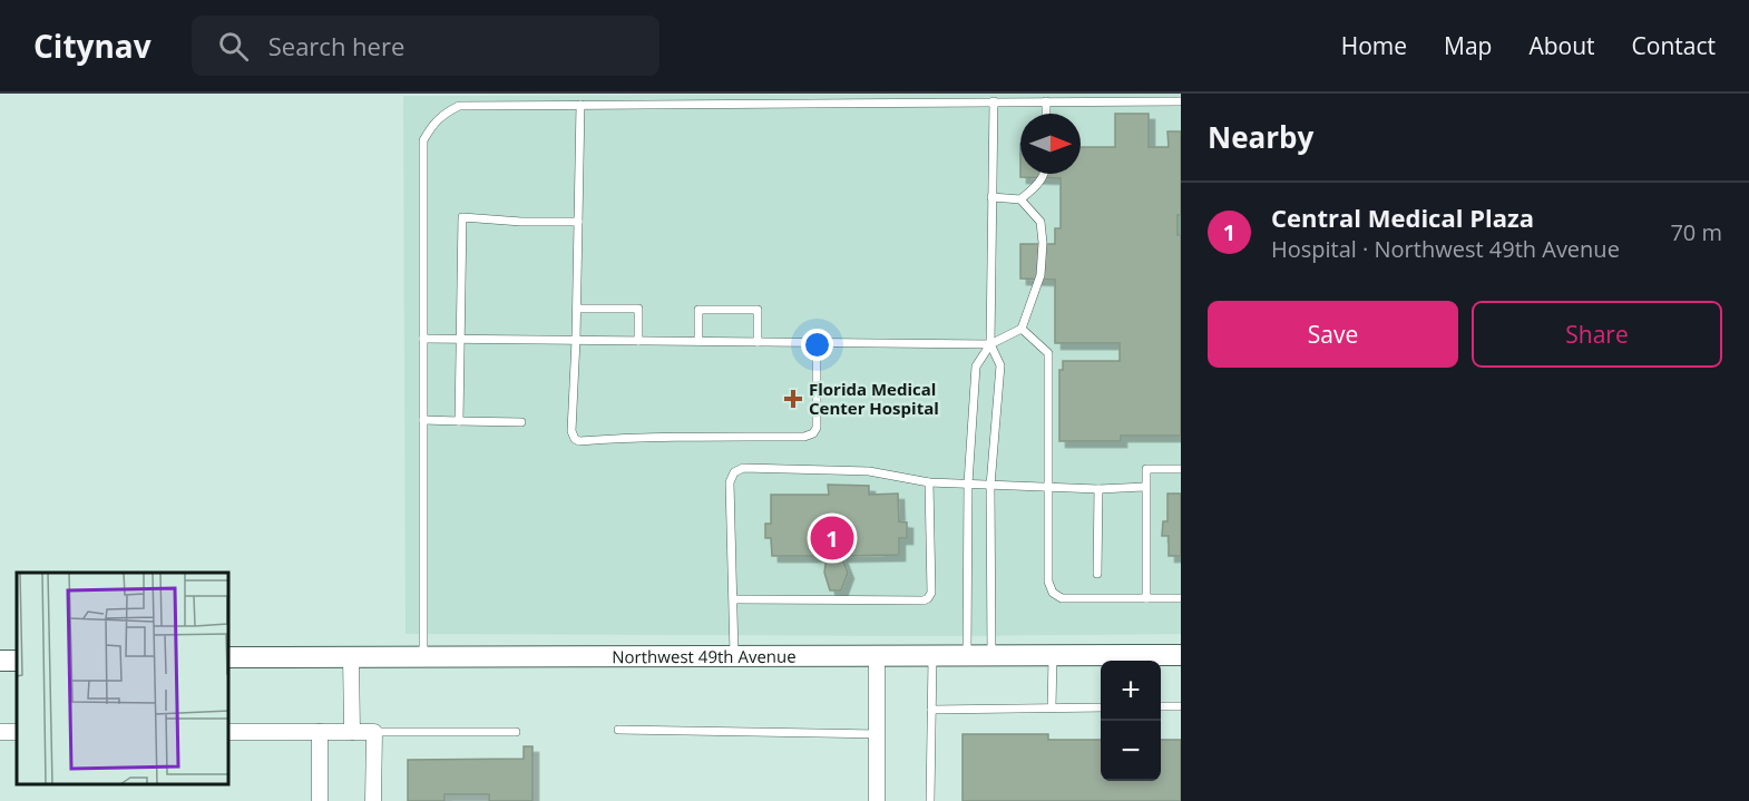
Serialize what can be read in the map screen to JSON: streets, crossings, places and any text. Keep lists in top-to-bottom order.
{
  "streets": {
    "street": ["Northwest 49th Avenue"]
  },
  "places": {
    "health": ["Florida Medical Center Hospital"]
  },
  "north": "right",
  "page": {
    "header": "Citynav",
    "search": "Search here",
    "nav": [
      "Home",
      "Map",
      "About",
      "Contact"
    ],
    "heading": "Nearby",
    "list": [
      {
        "mark": "1",
        "name": "Central Medical Plaza",
        "note": "Hospital · Northwest 49th Avenue",
        "value": "70 m"
      }
    ],
    "buttons": ["Save", "Share"],
    "pins": "1",
    "map_buttons": ["+", "−"]
  }
}
